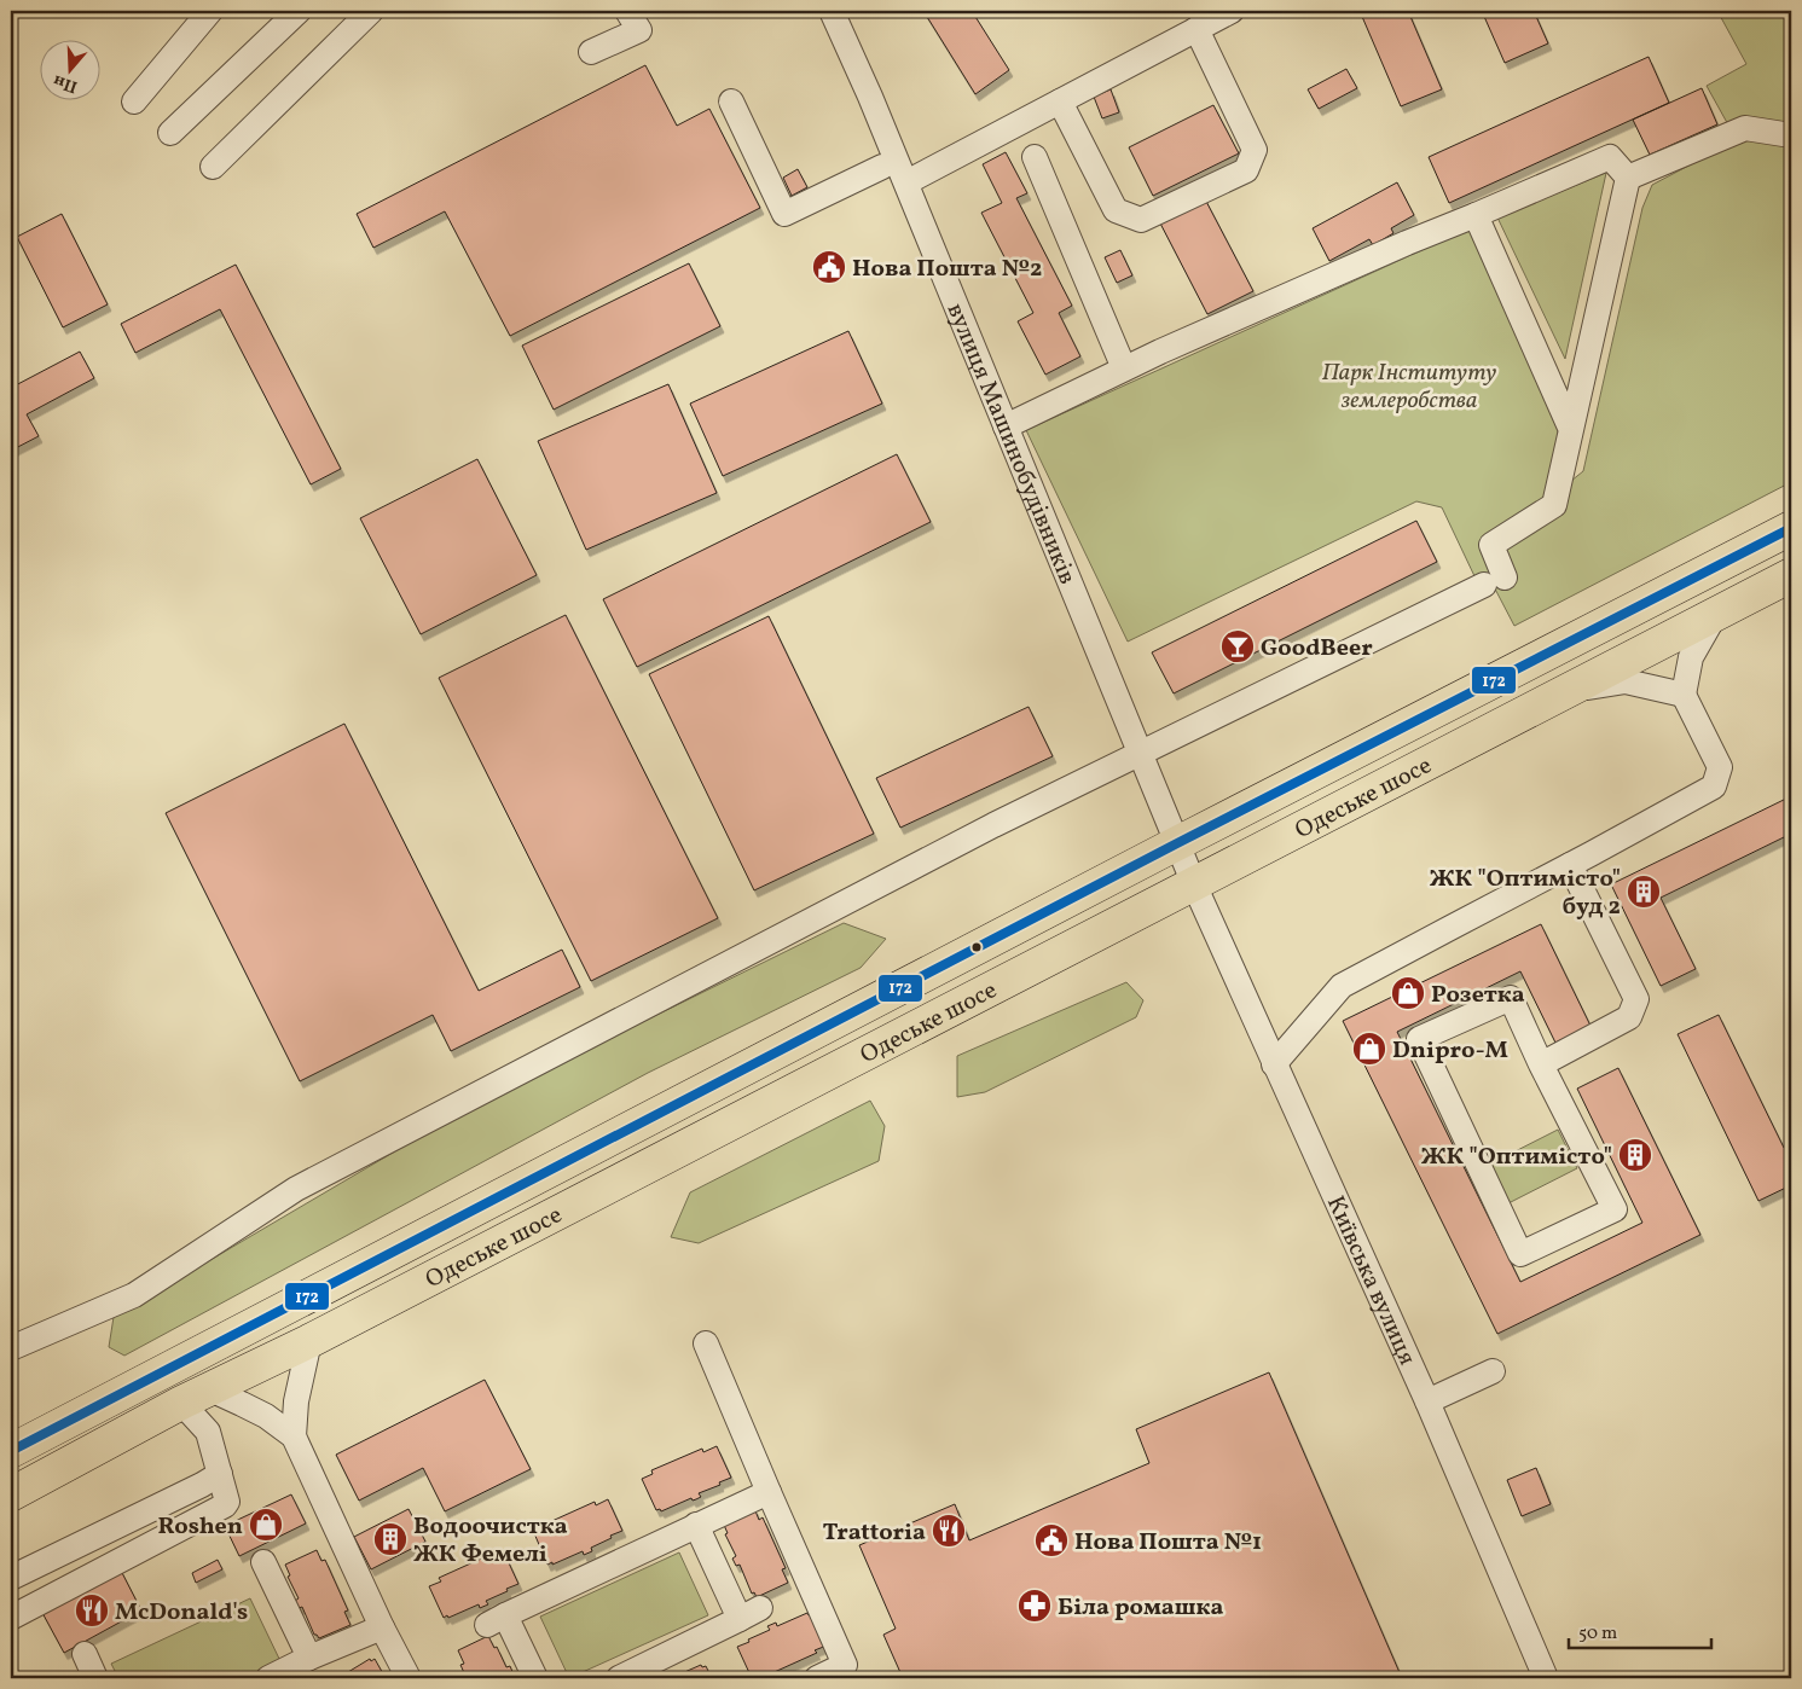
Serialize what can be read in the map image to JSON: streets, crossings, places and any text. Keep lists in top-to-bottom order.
{
  "streets": {
    "highway": ["Одеське шосе"],
    "street": ["вулиця Машинобудівників", "Київська вулиця"]
  },
  "crossings": [
    ["вулиця Машинобудівників", "Одеське шосе"],
    ["вулиця Машинобудівників", "Київська вулиця"],
    ["Одеське шосе", "Київська вулиця"]
  ],
  "parks": ["Парк Інституту землеробства"],
  "places": {
    "public building": ["Нова Пошта №2", "Нова Пошта №1"],
    "bar": ["GoodBeer"],
    "building": ["ЖК \"Оптимісто\" буд 2", "ЖК \"Оптимісто\"", "Водоочистка ЖК Фемелі"],
    "shop": ["Розетка", "Dnipro-M", "Roshen"],
    "restaurant": ["Trattoria", "McDonald's"],
    "pharmacy": ["Біла ромашка"]
  },
  "lines": ["transit line 172"],
  "scale_bar": "50 m",
  "north": "bottom"
}
